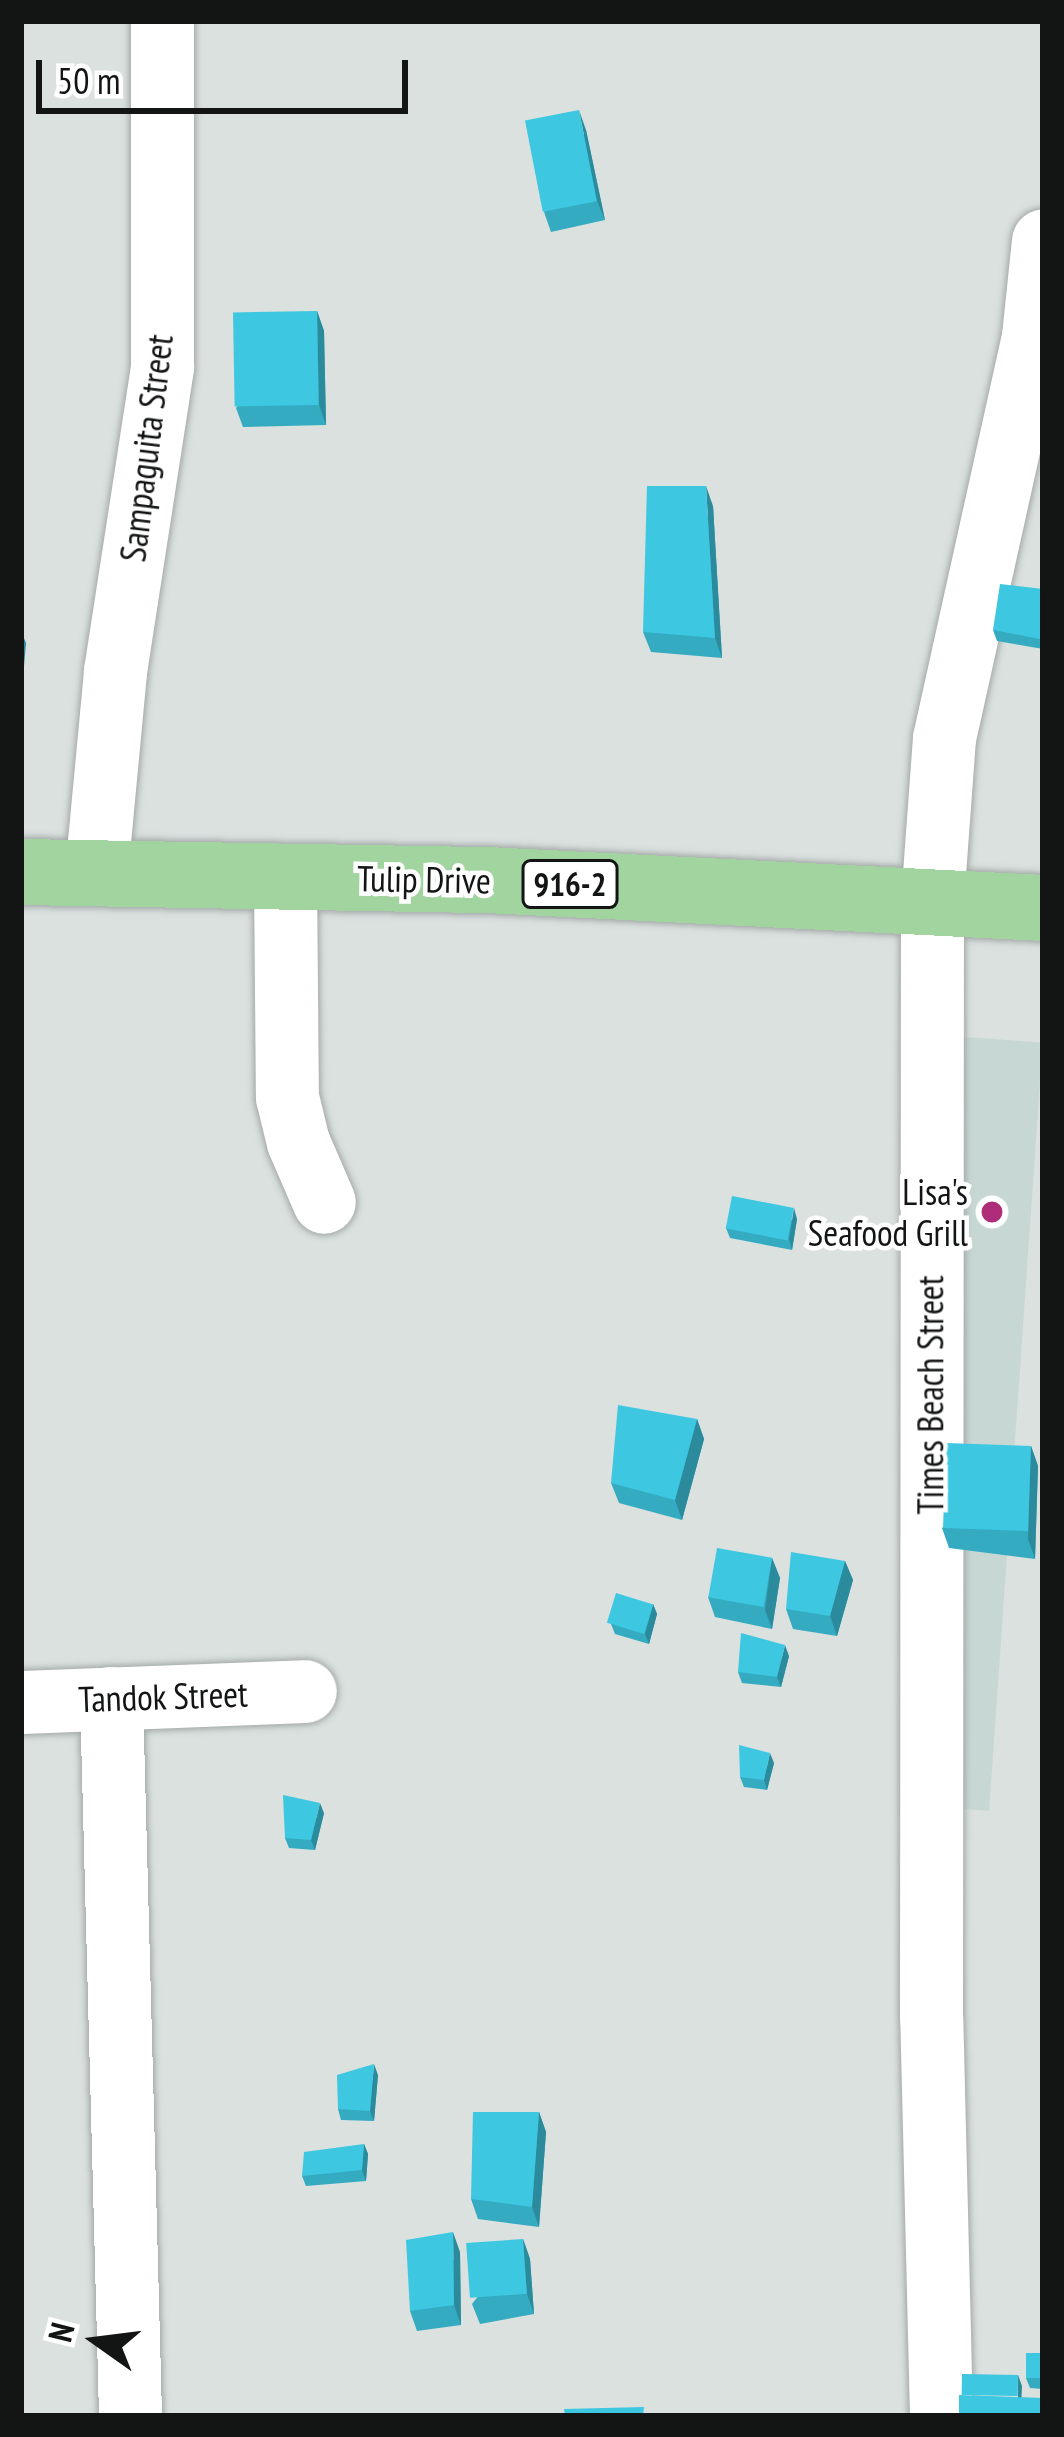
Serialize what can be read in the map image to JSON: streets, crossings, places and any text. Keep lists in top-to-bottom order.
{
  "streets": {
    "main road": ["Tulip Drive", "916-2"],
    "street": ["Sampaguita Street", "Times Beach Street", "Tandok Street"]
  },
  "crossings": [
    ["Sampaguita Street", "Tulip Drive"],
    ["Tulip Drive", "Times Beach Street"]
  ],
  "places": ["Lisa's Seafood Grill"],
  "scale_bar": "50 m",
  "north": "left"
}
